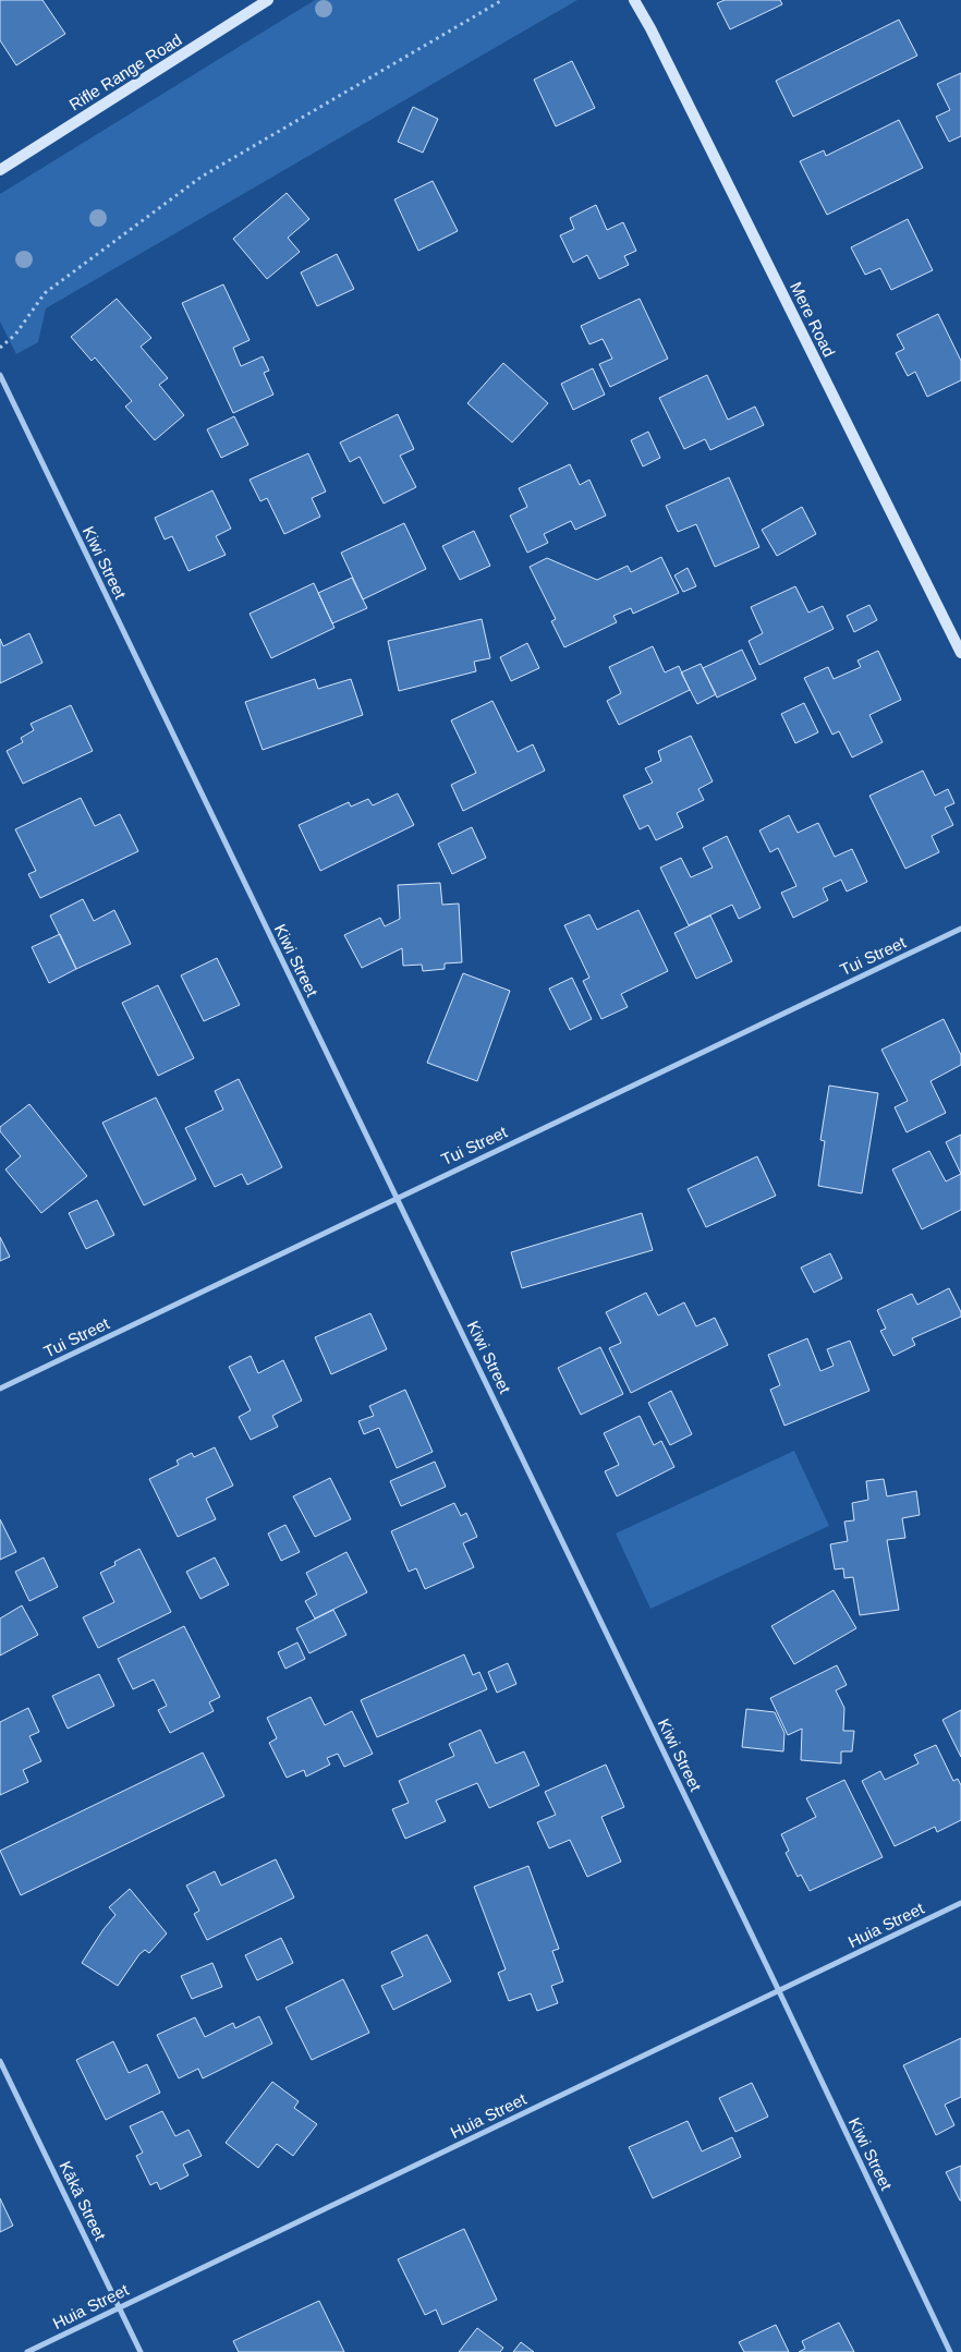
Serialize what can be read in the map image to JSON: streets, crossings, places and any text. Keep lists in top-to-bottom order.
{
  "streets": {
    "street": [
      "Rifle Range Road",
      "Mere Road",
      "Kiwi Street",
      "Tui Street",
      "Huia Street",
      "Kākā Street"
    ]
  },
  "crossings": [
    ["Kiwi Street", "Tui Street"],
    ["Kiwi Street", "Huia Street"],
    ["Huia Street", "Kākā Street"]
  ]
}
